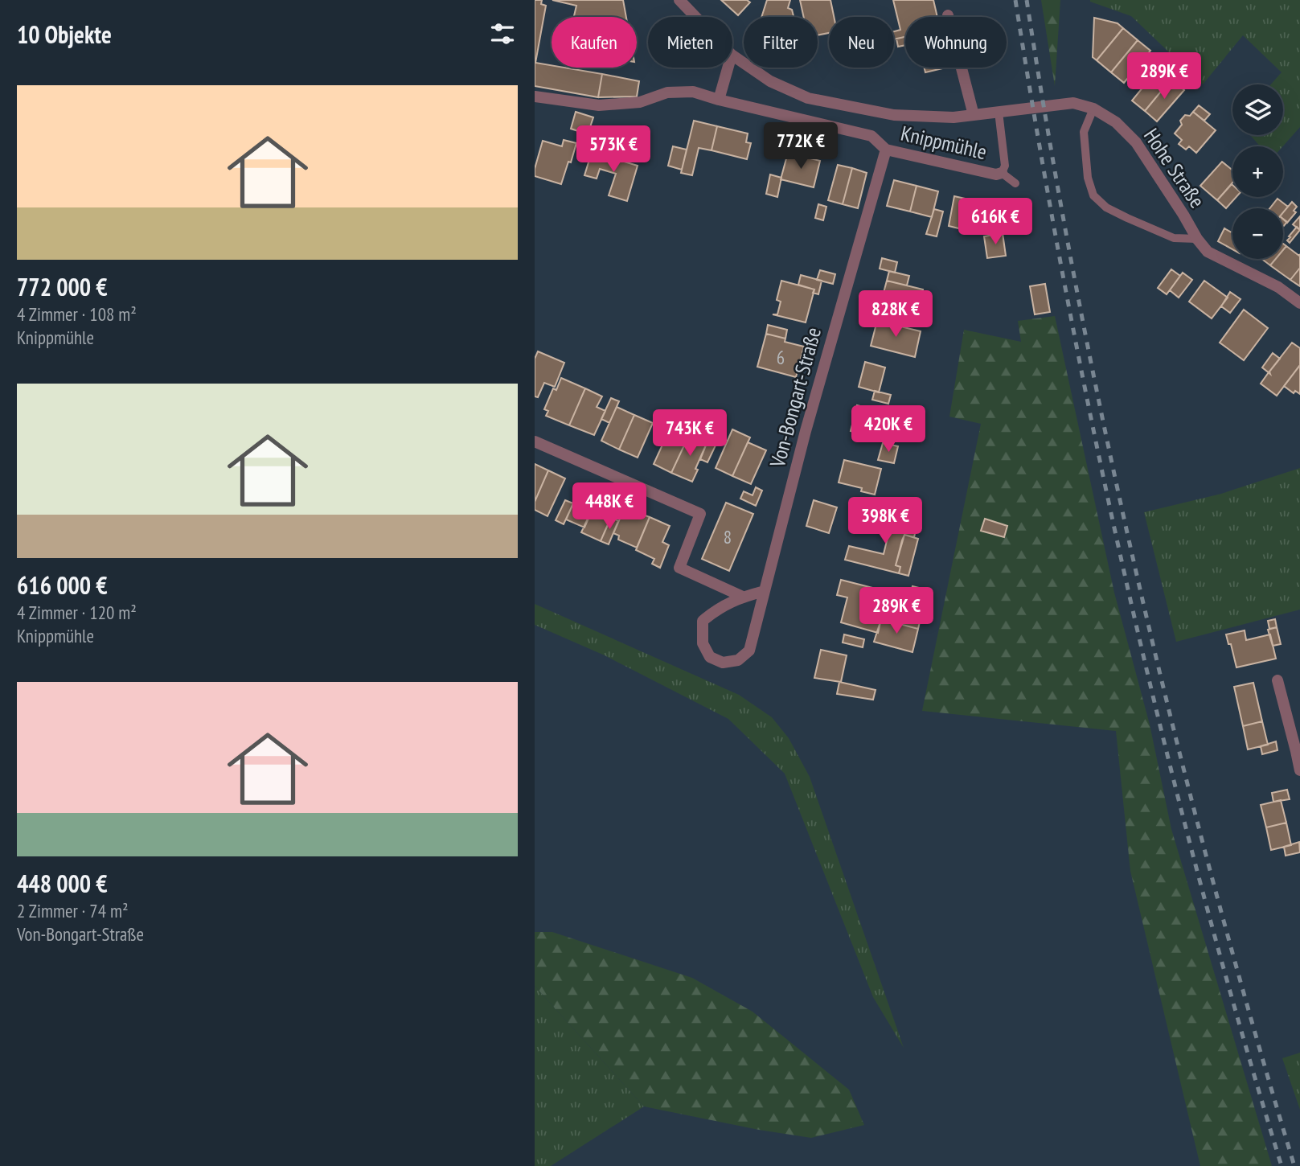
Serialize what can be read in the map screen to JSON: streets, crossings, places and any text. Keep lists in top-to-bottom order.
{
  "streets": {
    "street": ["Knippmühle", "Hohe Straße", "Von-Bongart-Straße"]
  },
  "crossings": [
    ["Knippmühle", "Hohe Straße"],
    ["Knippmühle", "Von-Bongart-Straße"]
  ],
  "house_numbers": ["6", "8"],
  "page": {
    "heading": "10 Objekte",
    "chip": [
      "Kaufen",
      "Mieten",
      "Filter",
      "Neu",
      "Wohnung"
    ],
    "price": [
      "289K €",
      "772K €",
      "573K €",
      "616K €",
      "828K €",
      "420K €",
      "743K €",
      "448K €",
      "398K €",
      "289K €"
    ],
    "list": [
      {
        "name": "772 000 €",
        "note": "4 Zimmer · 108 m² · Knippmühle"
      },
      {
        "name": "616 000 €",
        "note": "4 Zimmer · 120 m² · Knippmühle"
      },
      {
        "name": "448 000 €",
        "note": "2 Zimmer · 74 m² · Von-Bongart-Straße"
      }
    ],
    "map_buttons": ["+", "−"]
  }
}
